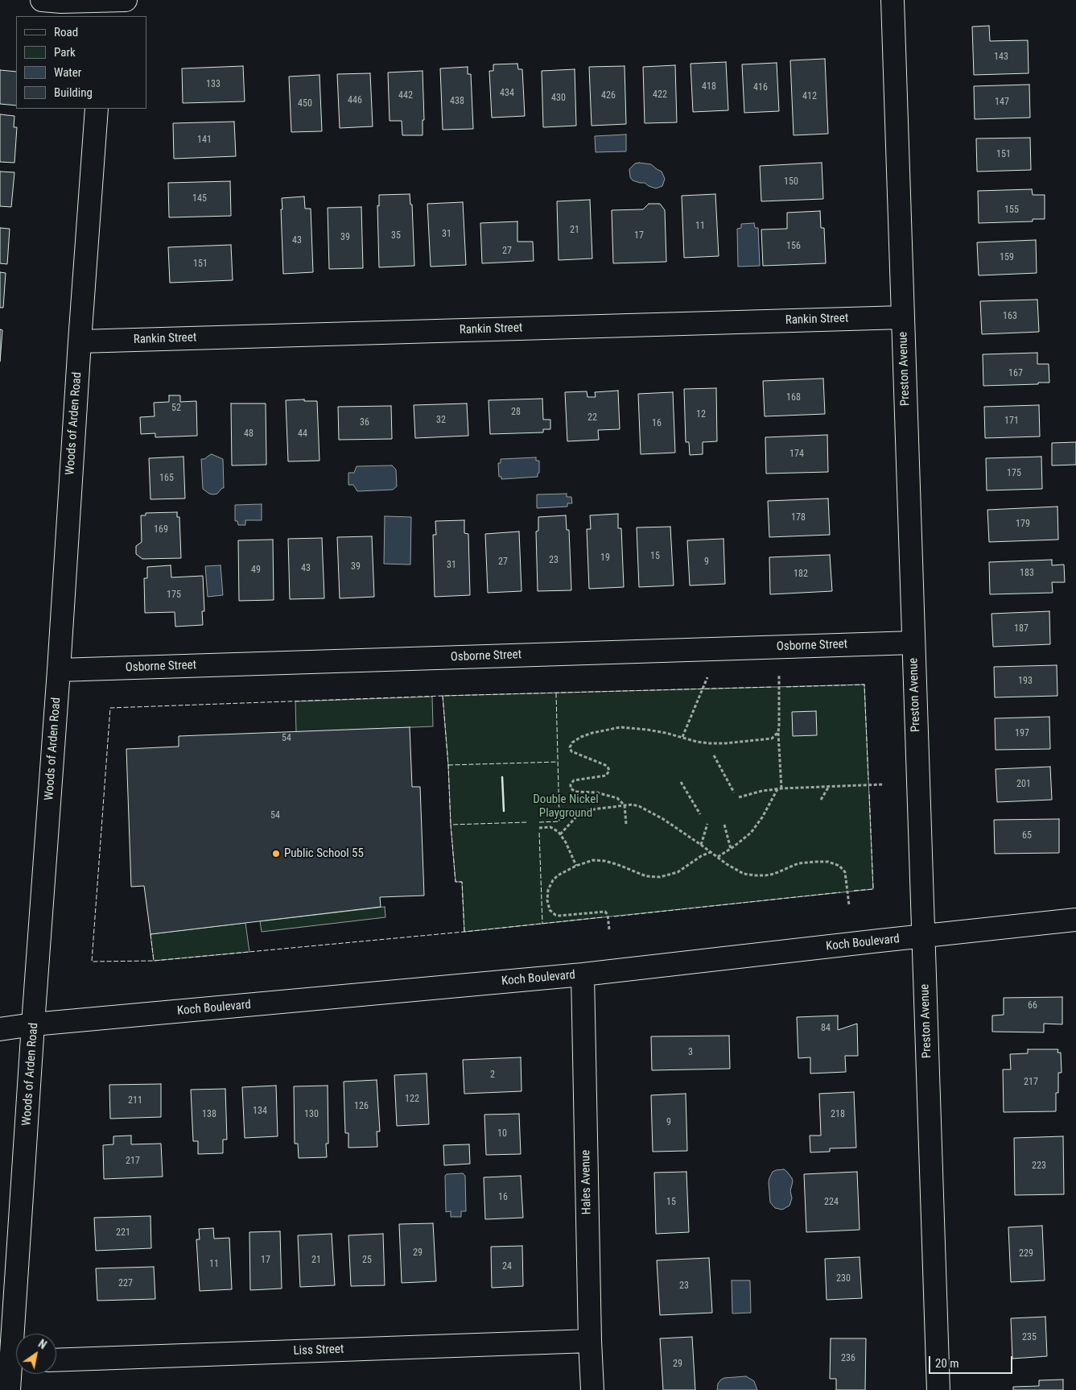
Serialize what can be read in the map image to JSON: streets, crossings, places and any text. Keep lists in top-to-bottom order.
{
  "streets": {
    "street": [
      "Rankin Street",
      "Preston Avenue",
      "Woods of Arden Road",
      "Osborne Street",
      "Koch Boulevard",
      "Hales Avenue",
      "Liss Street"
    ]
  },
  "crossings": [
    ["Rankin Street", "Preston Avenue"],
    ["Rankin Street", "Woods of Arden Road"],
    ["Preston Avenue", "Osborne Street"],
    ["Preston Avenue", "Koch Boulevard"],
    ["Woods of Arden Road", "Osborne Street"],
    ["Woods of Arden Road", "Koch Boulevard"],
    ["Koch Boulevard", "Hales Avenue"],
    ["Hales Avenue", "Liss Street"]
  ],
  "parks": ["Double Nickel Playground"],
  "places": ["Public School 55"],
  "house_numbers": [
    "143",
    "133",
    "418",
    "416",
    "434",
    "422",
    "442",
    "426",
    "412",
    "430",
    "446",
    "438",
    "147",
    "450",
    "141",
    "151",
    "150",
    "145",
    "155",
    "11",
    "21",
    "31",
    "35",
    "17",
    "39",
    "43",
    "156",
    "27",
    "159",
    "151",
    "163",
    "167",
    "168",
    "52",
    "28",
    "12",
    "22",
    "32",
    "171",
    "36",
    "16",
    "48",
    "44",
    "174",
    "175",
    "165",
    "178",
    "179",
    "169",
    "15",
    "19",
    "23",
    "27",
    "9",
    "31",
    "39",
    "43",
    "49",
    "183",
    "182",
    "175",
    "187",
    "193",
    "197",
    "54",
    "201",
    "54",
    "65",
    "66",
    "84",
    "3",
    "2",
    "217",
    "122",
    "211",
    "126",
    "134",
    "138",
    "130",
    "218",
    "9",
    "10",
    "217",
    "223",
    "16",
    "15",
    "224",
    "221",
    "29",
    "229",
    "17",
    "21",
    "25",
    "11",
    "24",
    "230",
    "227",
    "23",
    "235",
    "236",
    "29"
  ],
  "legend": [
    "Road",
    "Park",
    "Water",
    "Building"
  ],
  "scale_bar": "20 m",
  "north": "top right"
}
